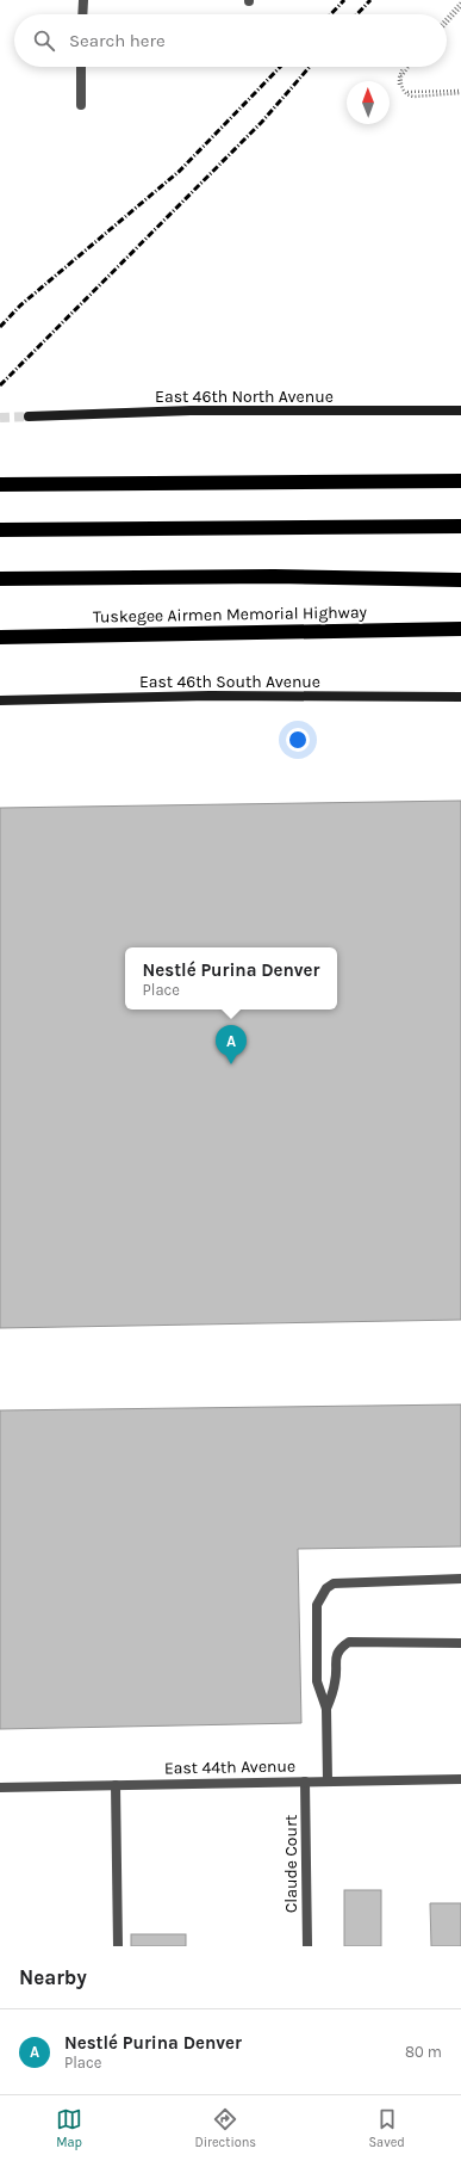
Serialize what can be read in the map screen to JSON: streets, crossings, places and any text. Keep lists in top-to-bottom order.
{
  "streets": {
    "highway": ["Tuskegee Airmen Memorial Highway"],
    "main road": ["East 46th North Avenue", "East 46th South Avenue"],
    "street": ["East 44th Avenue", "Claude Court"]
  },
  "crossings": [
    ["East 44th Avenue", "Claude Court"]
  ],
  "north": "top",
  "page": {
    "search": "Search here",
    "popup": ["Nestlé Purina Denver", "Place"],
    "pins": "A",
    "heading": "Nearby",
    "list": [
      {
        "mark": "A",
        "name": "Nestlé Purina Denver",
        "note": "Place",
        "value": "80 m"
      }
    ],
    "nav": ["Map", "Directions", "Saved"]
  }
}
